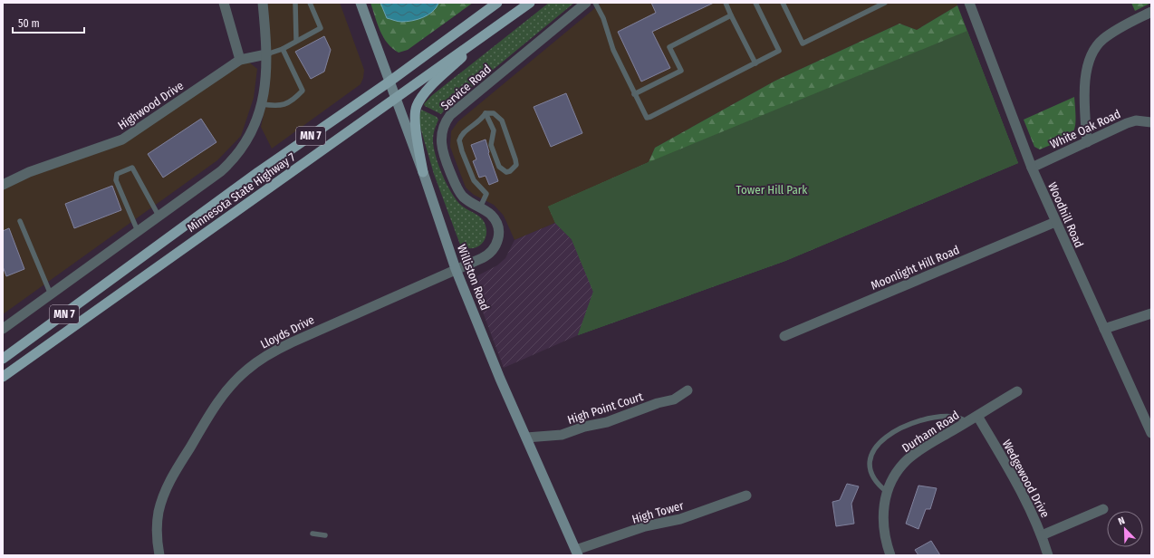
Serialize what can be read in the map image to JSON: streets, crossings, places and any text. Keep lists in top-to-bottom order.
{
  "streets": {
    "main road": ["MN 7", "Minnesota State Highway 7", "Williston Road"],
    "street": [
      "Service Road",
      "Highwood Drive",
      "White Oak Road",
      "Woodhill Road",
      "Moonlight Hill Road",
      "Lloyds Drive",
      "High Point Court",
      "Durham Road",
      "Wedgewood Drive",
      "High Tower"
    ]
  },
  "crossings": [
    ["Service Road", "Williston Road"],
    ["Service Road", "Lloyds Drive"],
    ["White Oak Road", "Woodhill Road"],
    ["Minnesota State Highway 7", "Williston Road"],
    ["Woodhill Road", "Moonlight Hill Road"],
    ["Williston Road", "Lloyds Drive"],
    ["Williston Road", "High Point Court"],
    ["Williston Road", "High Tower"],
    ["Durham Road", "Wedgewood Drive"]
  ],
  "parks": ["Tower Hill Park"],
  "scale_bar": "50 m",
  "north": "top left"
}
